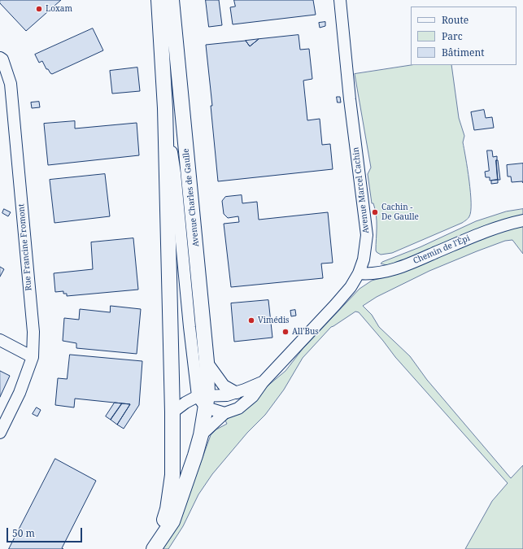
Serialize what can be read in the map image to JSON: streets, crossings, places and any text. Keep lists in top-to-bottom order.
{
  "streets": {
    "main road": ["Avenue Charles de Gaulle"],
    "street": ["Avenue Marcel Cachin", "Rue Francine Fromont", "Chemin de l'Épi"]
  },
  "crossings": [
    ["Avenue Marcel Cachin", "Avenue Charles de Gaulle"],
    ["Avenue Marcel Cachin", "Chemin de l'Épi"]
  ],
  "places": [
    "Loxam",
    "Cachin - De Gaulle",
    "Vimédis",
    "All'Bus"
  ],
  "legend": ["Route", "Parc", "Bâtiment"],
  "scale_bar": "50 m"
}
